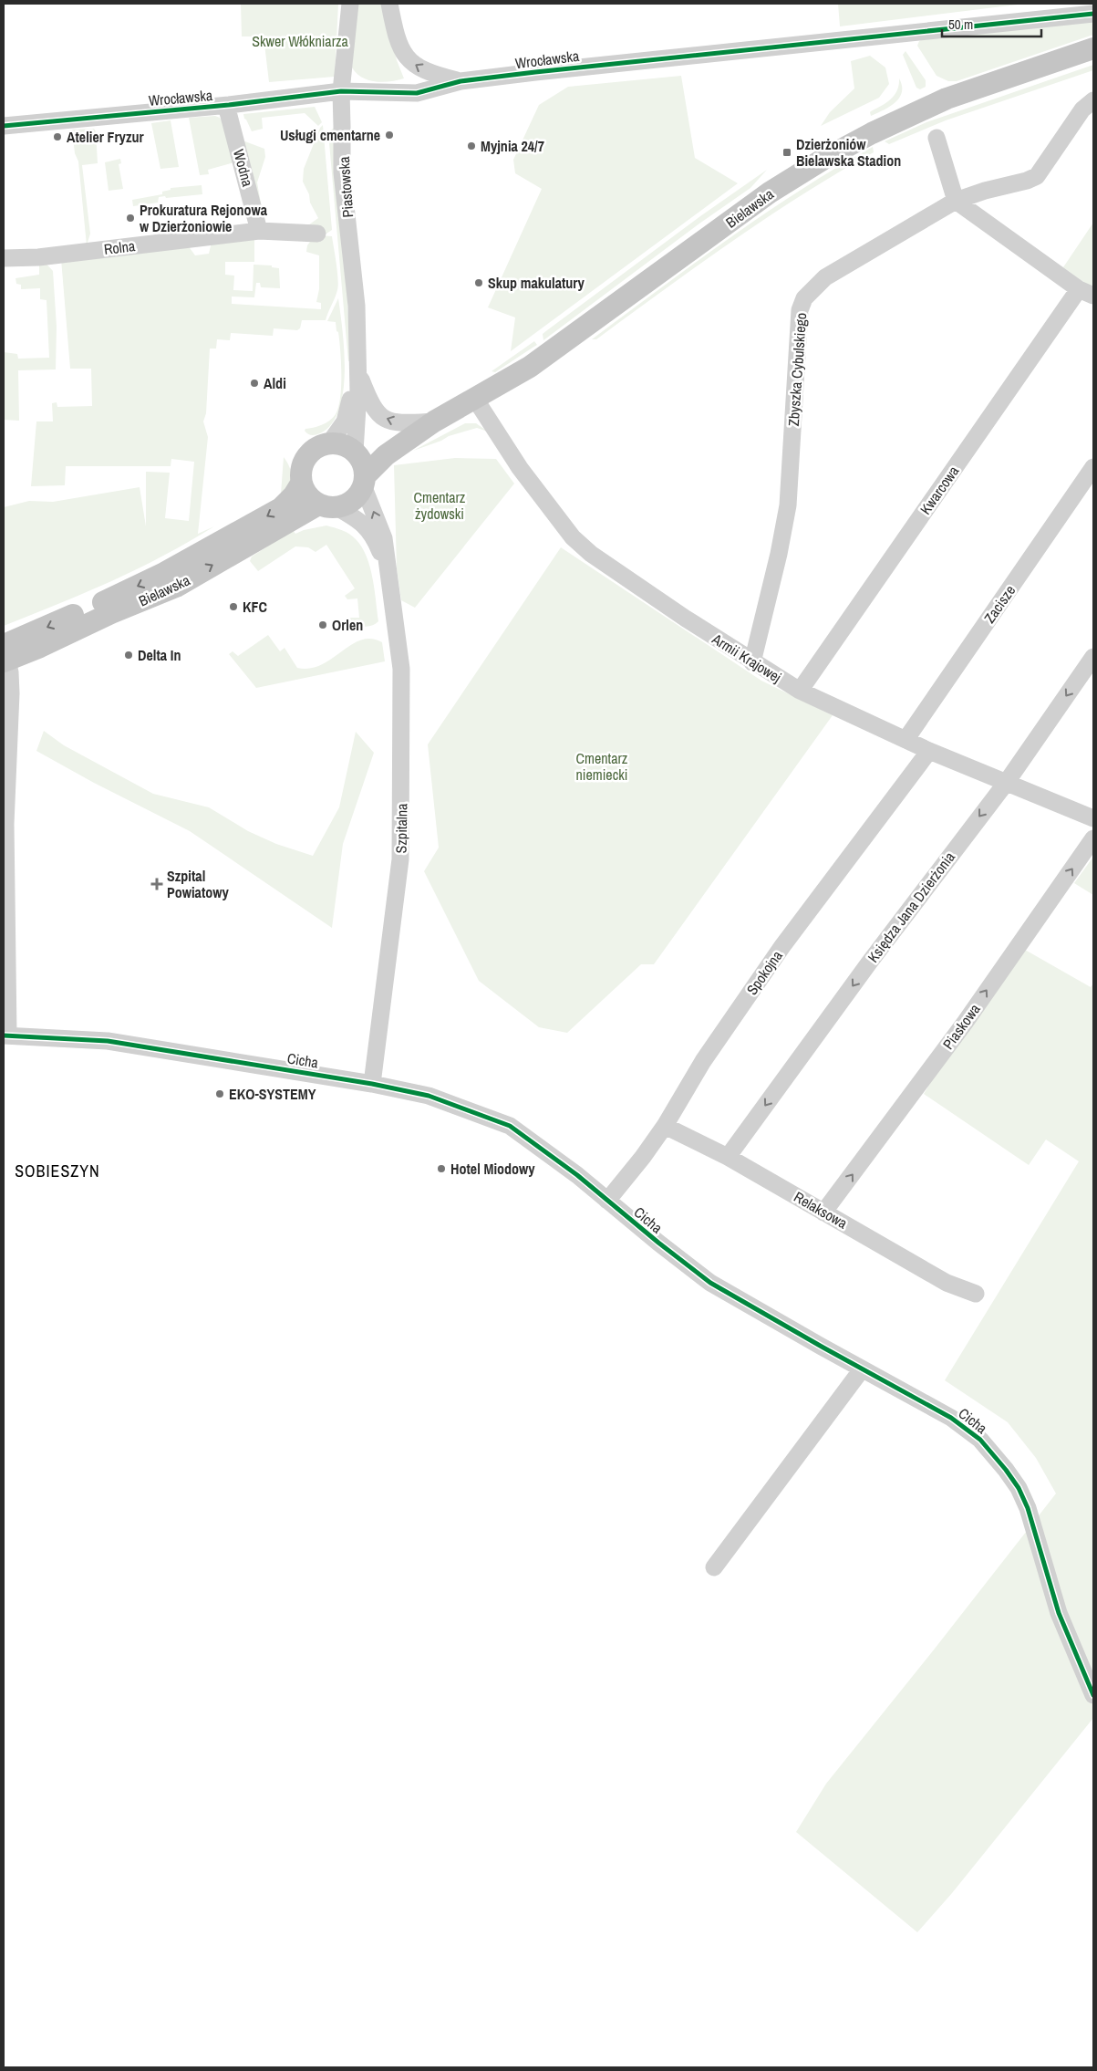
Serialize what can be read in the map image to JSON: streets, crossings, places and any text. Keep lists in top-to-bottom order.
{
  "streets": {
    "main road": ["Bielawska"],
    "street": [
      "Wrocławska",
      "Wodna",
      "Piastowska",
      "Rolna",
      "Zbyszka Cybulskiego",
      "Kwarcowa",
      "Zacisze",
      "Armii Krajowej",
      "Szpitalna",
      "Księdza Jana Dzierżonia",
      "Spokojna",
      "Piaskowa",
      "Cicha",
      "Relaksowa"
    ]
  },
  "crossings": [
    ["Wrocławska", "Wodna"],
    ["Wrocławska", "Piastowska"],
    ["Wodna", "Rolna"],
    ["Piastowska", "Bielawska"],
    ["Piastowska", "Szpitalna"],
    ["Bielawska", "Armii Krajowej"],
    ["Bielawska", "Szpitalna"],
    ["Zbyszka Cybulskiego", "Armii Krajowej"],
    ["Kwarcowa", "Armii Krajowej"],
    ["Zacisze", "Armii Krajowej"],
    ["Armii Krajowej", "Księdza Jana Dzierżonia"],
    ["Armii Krajowej", "Spokojna"],
    ["Szpitalna", "Cicha"],
    ["Księdza Jana Dzierżonia", "Relaksowa"],
    ["Spokojna", "Cicha"],
    ["Spokojna", "Relaksowa"],
    ["Piaskowa", "Relaksowa"]
  ],
  "one_way": ["Księdza Jana Dzierżonia", "Piaskowa"],
  "districts": ["SOBIESZYN"],
  "parks": ["Skwer Włókniarza", "Cmentarz żydowski", "Cmentarz niemiecki"],
  "places": {
    "other": [
      "Usługi cmentarne",
      "Atelier Fryzur",
      "Myjnia 24/7",
      "Prokuratura Rejonowa w Dzierżoniowie",
      "Skup makulatury",
      "Aldi",
      "KFC",
      "Orlen",
      "Delta In",
      "EKO-SYSTEMY",
      "Hotel Miodowy"
    ],
    "transit": ["Dzierżoniów Bielawska Stadion"],
    "health": ["Szpital Powiatowy"]
  },
  "scale_bar": "50 m"
}
